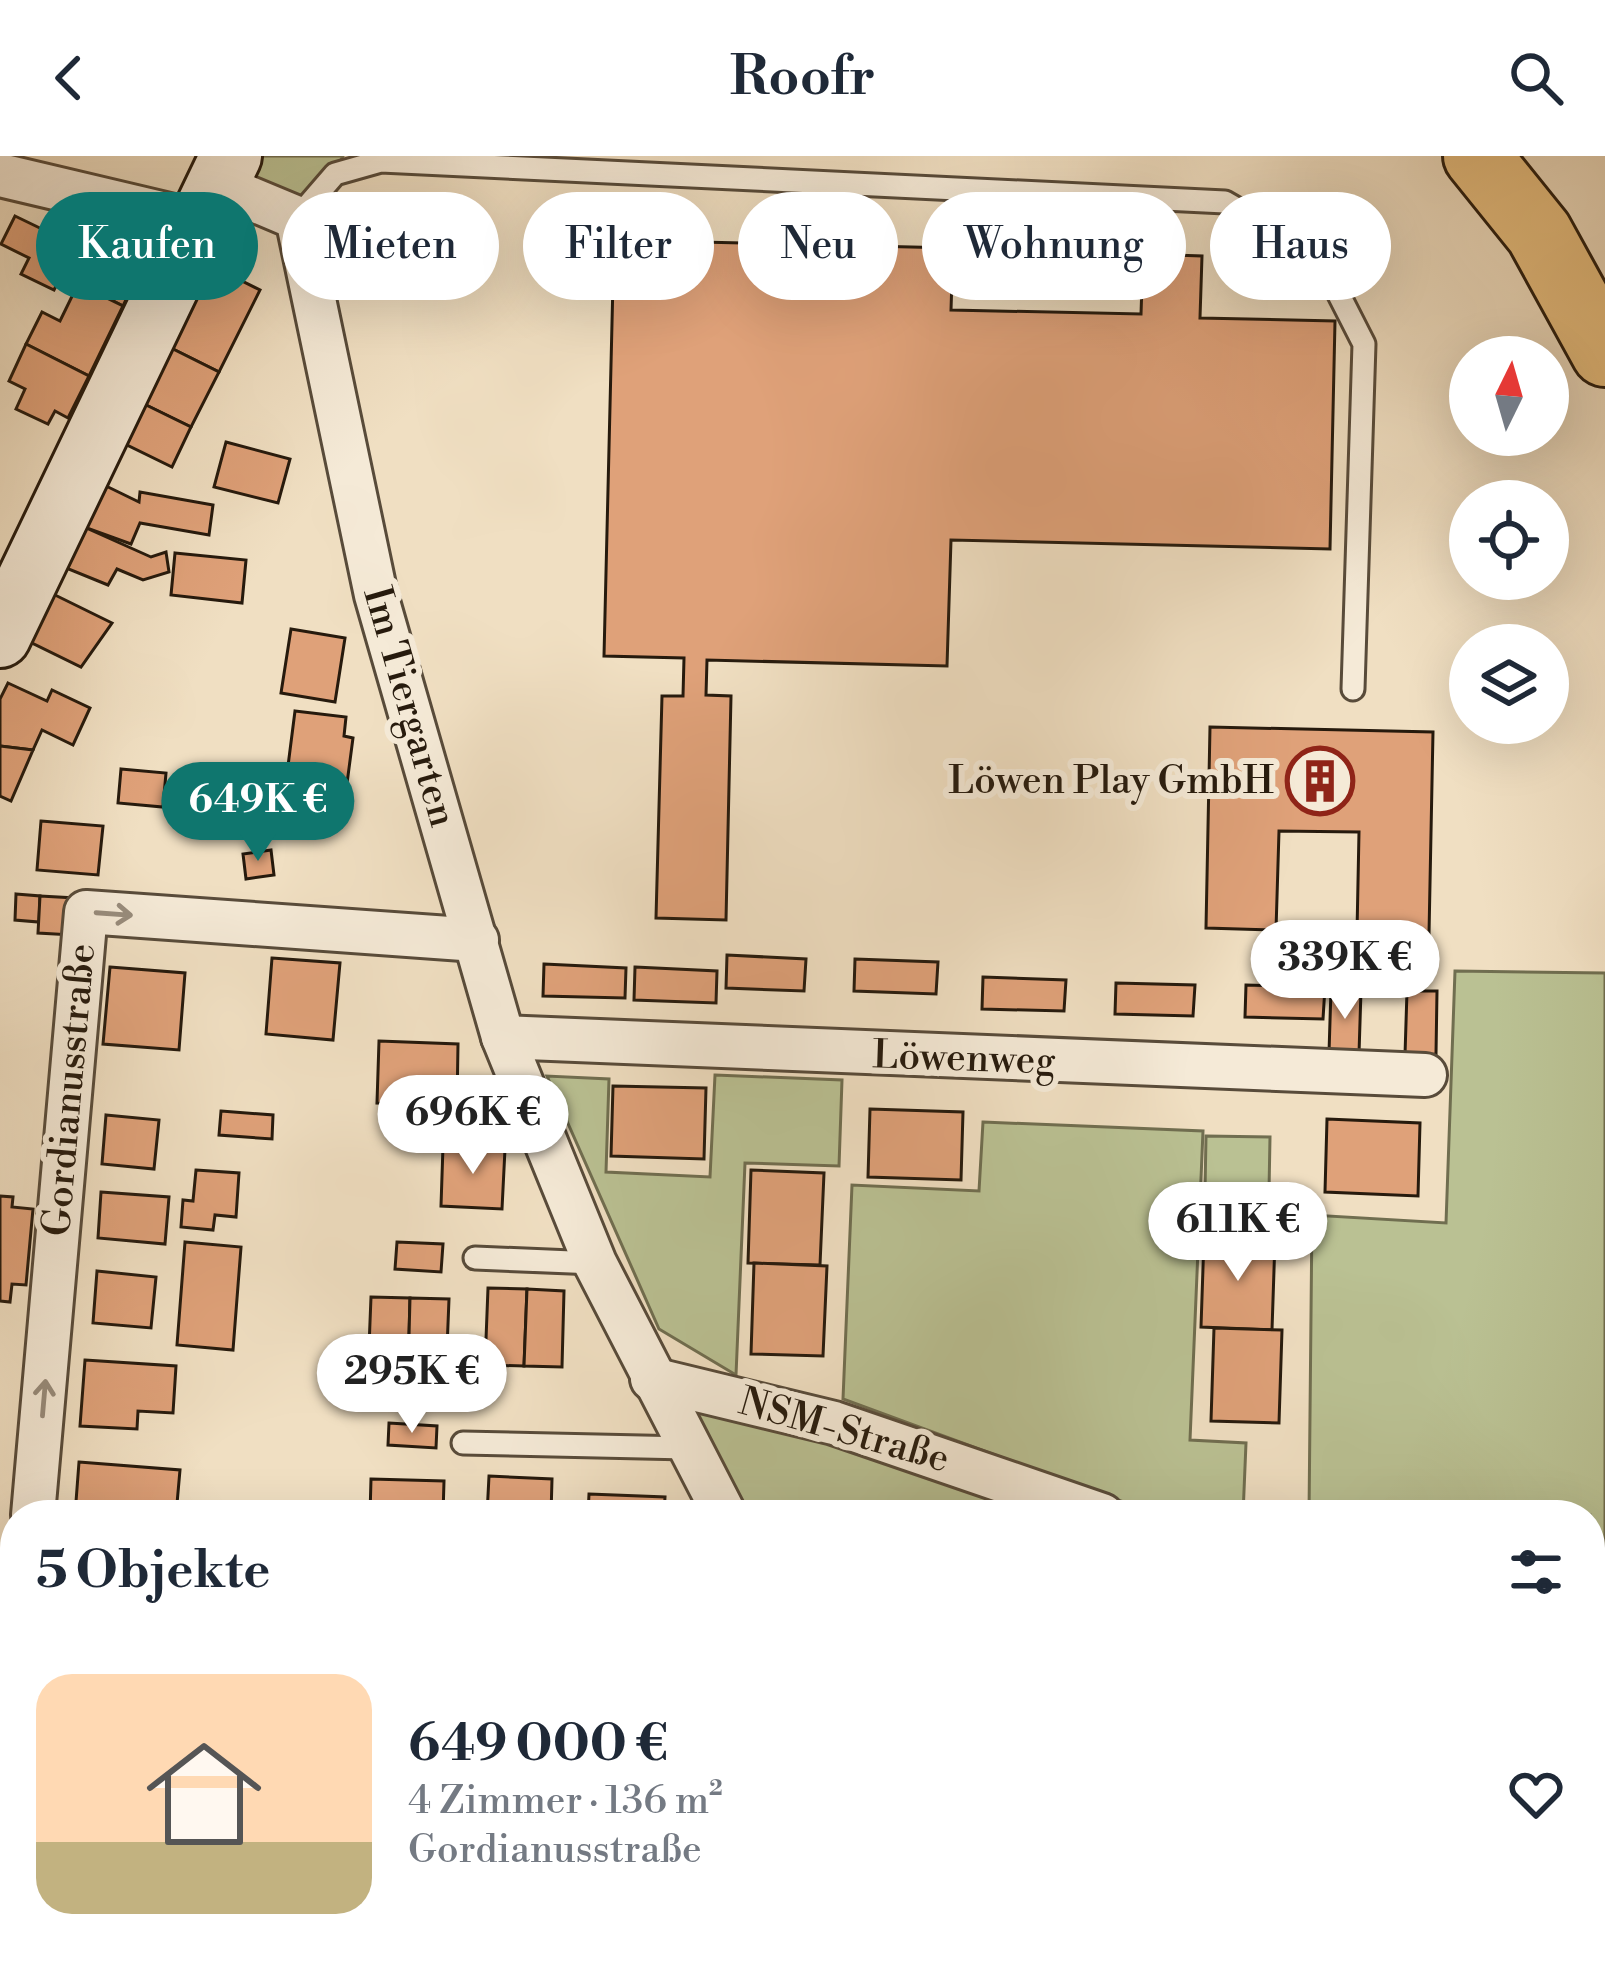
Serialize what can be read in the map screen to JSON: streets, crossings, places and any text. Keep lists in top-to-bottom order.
{
  "streets": {
    "street": [
      "Im Tiergarten",
      "Löwenweg",
      "Gordianusstraße",
      "NSM-Straße"
    ]
  },
  "crossings": [
    ["Im Tiergarten", "Löwenweg"],
    ["Im Tiergarten", "Gordianusstraße"],
    ["Im Tiergarten", "NSM-Straße"]
  ],
  "places": {
    "building": ["Löwen Play GmbH"]
  },
  "north": "top",
  "page": {
    "header": "Roofr",
    "chip": [
      "Kaufen",
      "Mieten",
      "Filter",
      "Neu",
      "Wohnung",
      "Haus"
    ],
    "price": [
      "649K €",
      "339K €",
      "696K €",
      "611K €",
      "295K €"
    ],
    "heading": "5 Objekte",
    "list": [
      {
        "name": "649 000 €",
        "note": "4 Zimmer · 136 m² · Gordianusstraße"
      }
    ]
  }
}
